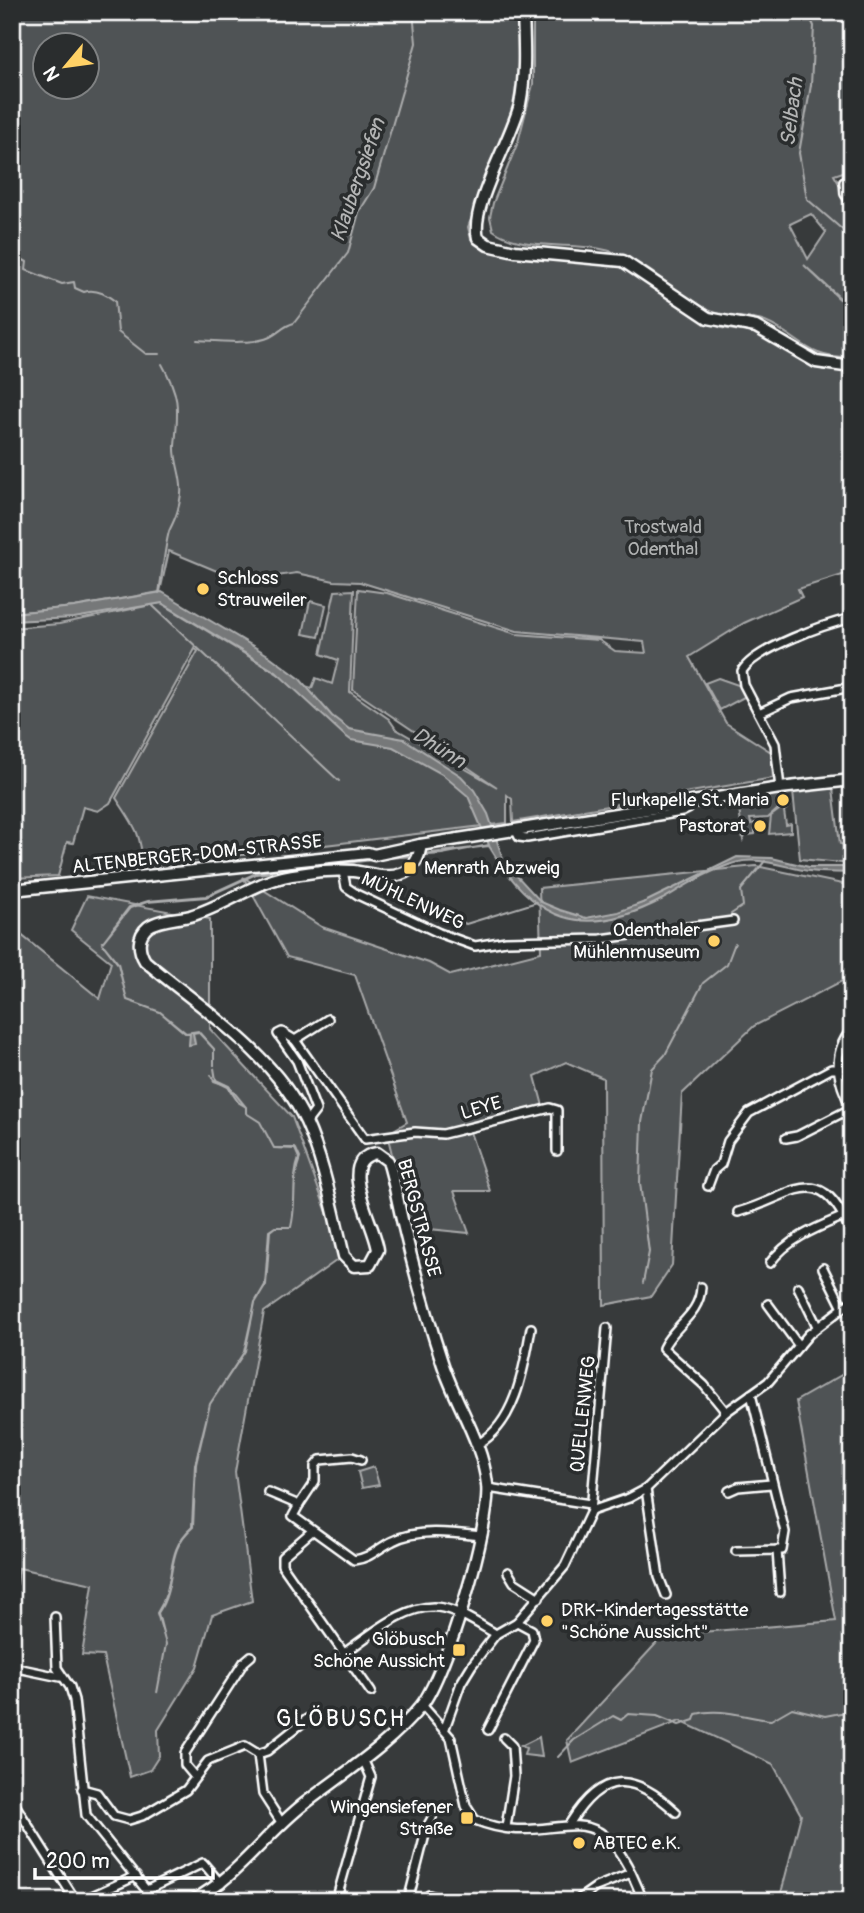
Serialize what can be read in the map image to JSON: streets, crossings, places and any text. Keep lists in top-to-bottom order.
{
  "streets": {
    "street": [
      "ALTENBERGER-DOM-STRASSE",
      "MÜHLENWEG",
      "LEYE",
      "BERGSTRASSE",
      "QUELLENWEG"
    ]
  },
  "crossings": [
    ["MÜHLENWEG", "BERGSTRASSE"],
    ["BERGSTRASSE", "QUELLENWEG"]
  ],
  "districts": ["GLÖBUSCH"],
  "water": ["Selbach", "Klaubergsiefen", "Dhünn"],
  "parks": ["Trostwald Odenthal"],
  "places": {
    "other": [
      "Schloss Strauweiler",
      "Flurkapelle St. Maria",
      "Pastorat",
      "Odenthaler Mühlenmuseum",
      "DRK-Kindertagesstätte \"Schöne Aussicht\"",
      "ABTEC e.K."
    ],
    "transit": ["Menrath Abzweig", "Glöbusch Schöne Aussicht", "Wingensiefener Straße"]
  },
  "scale_bar": "200 m",
  "north": "bottom left"
}
